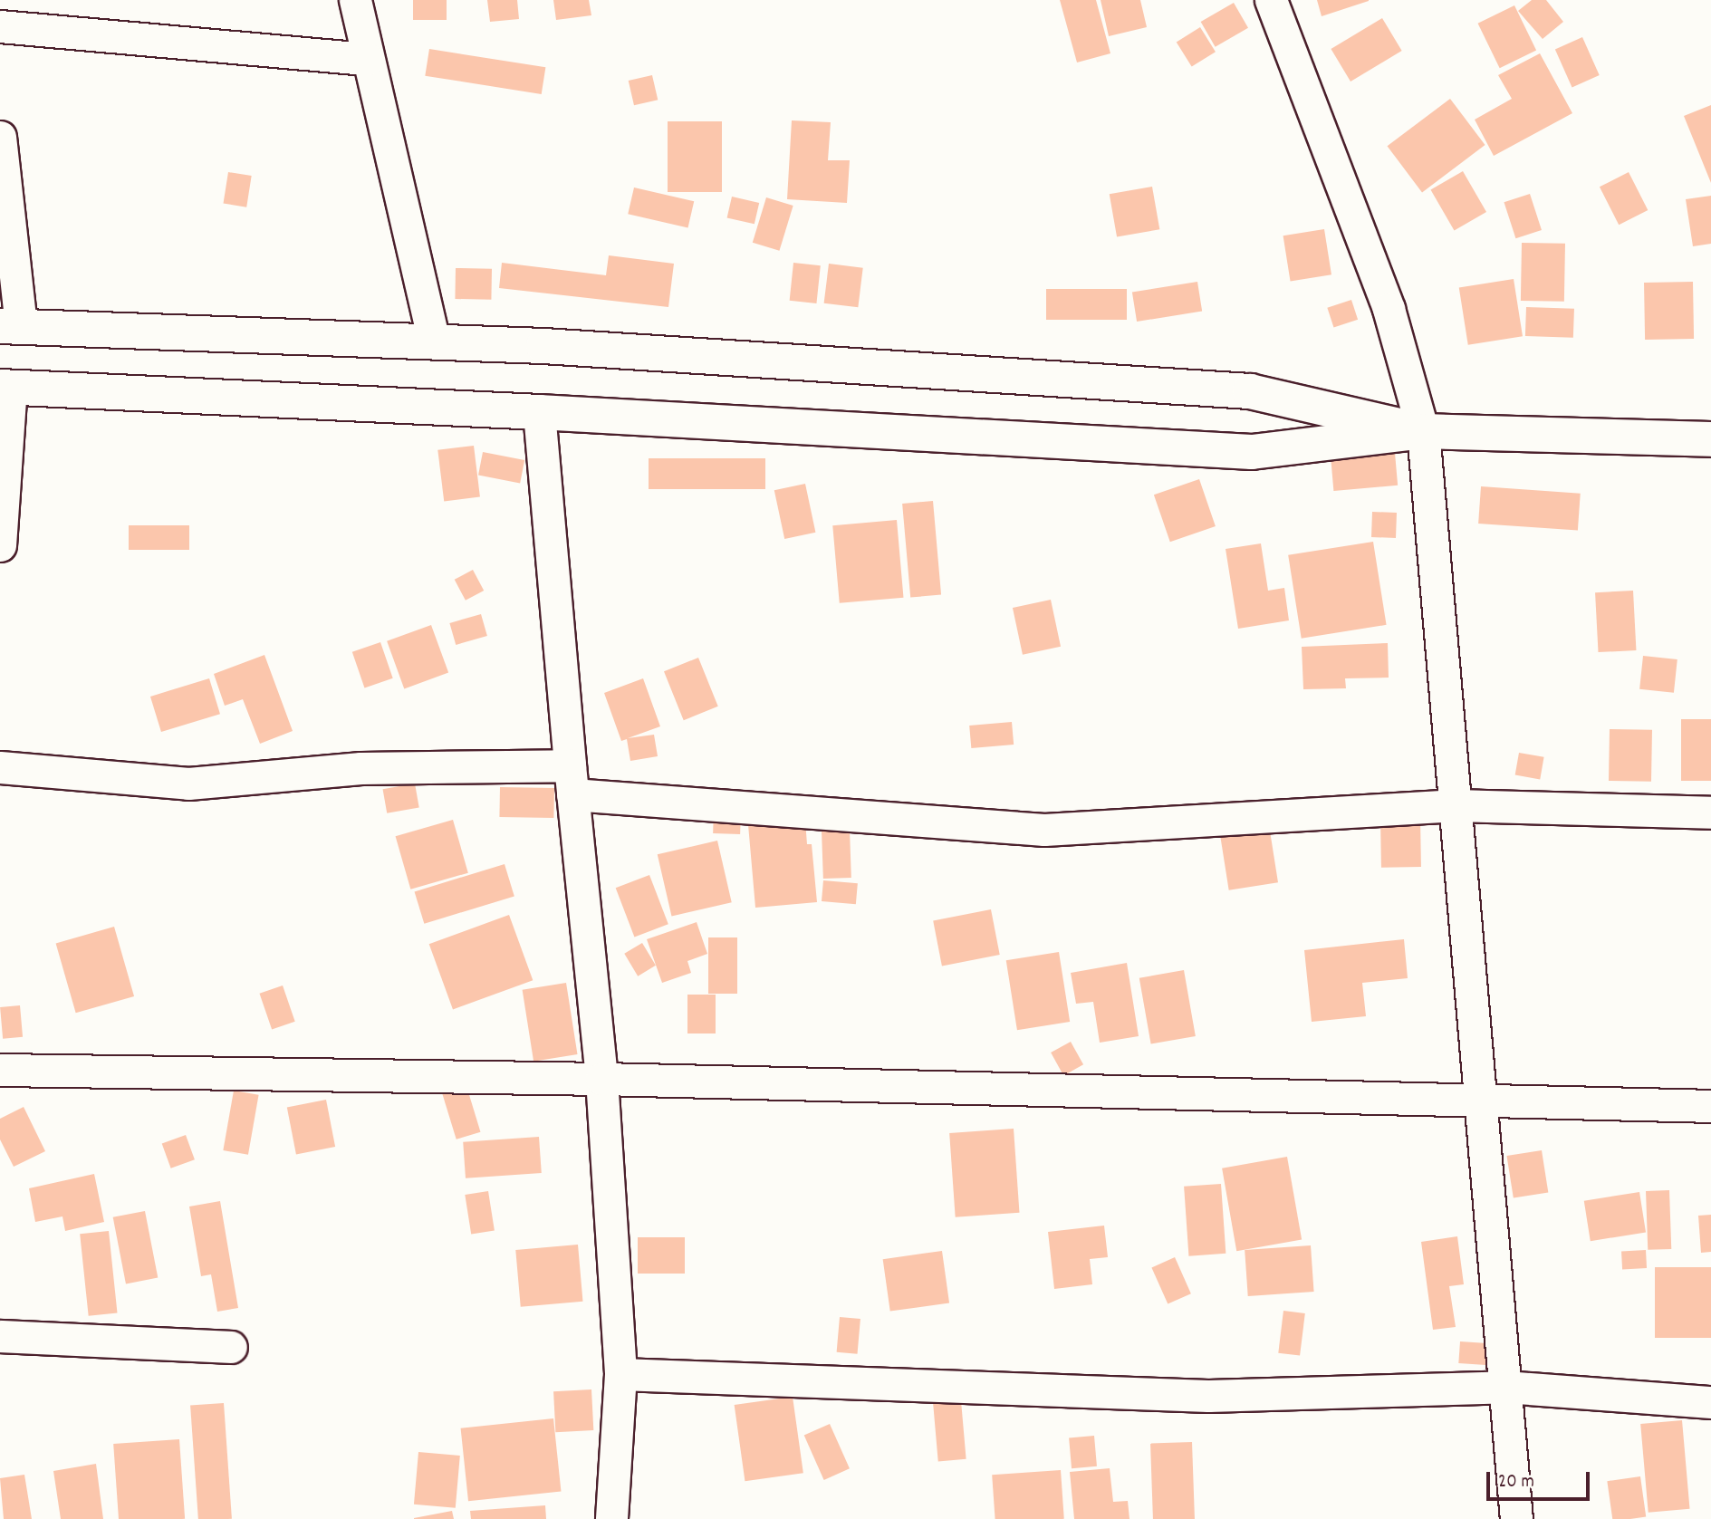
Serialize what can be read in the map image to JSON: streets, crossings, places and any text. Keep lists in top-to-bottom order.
{
  "scale_bar": "20 m"
}
